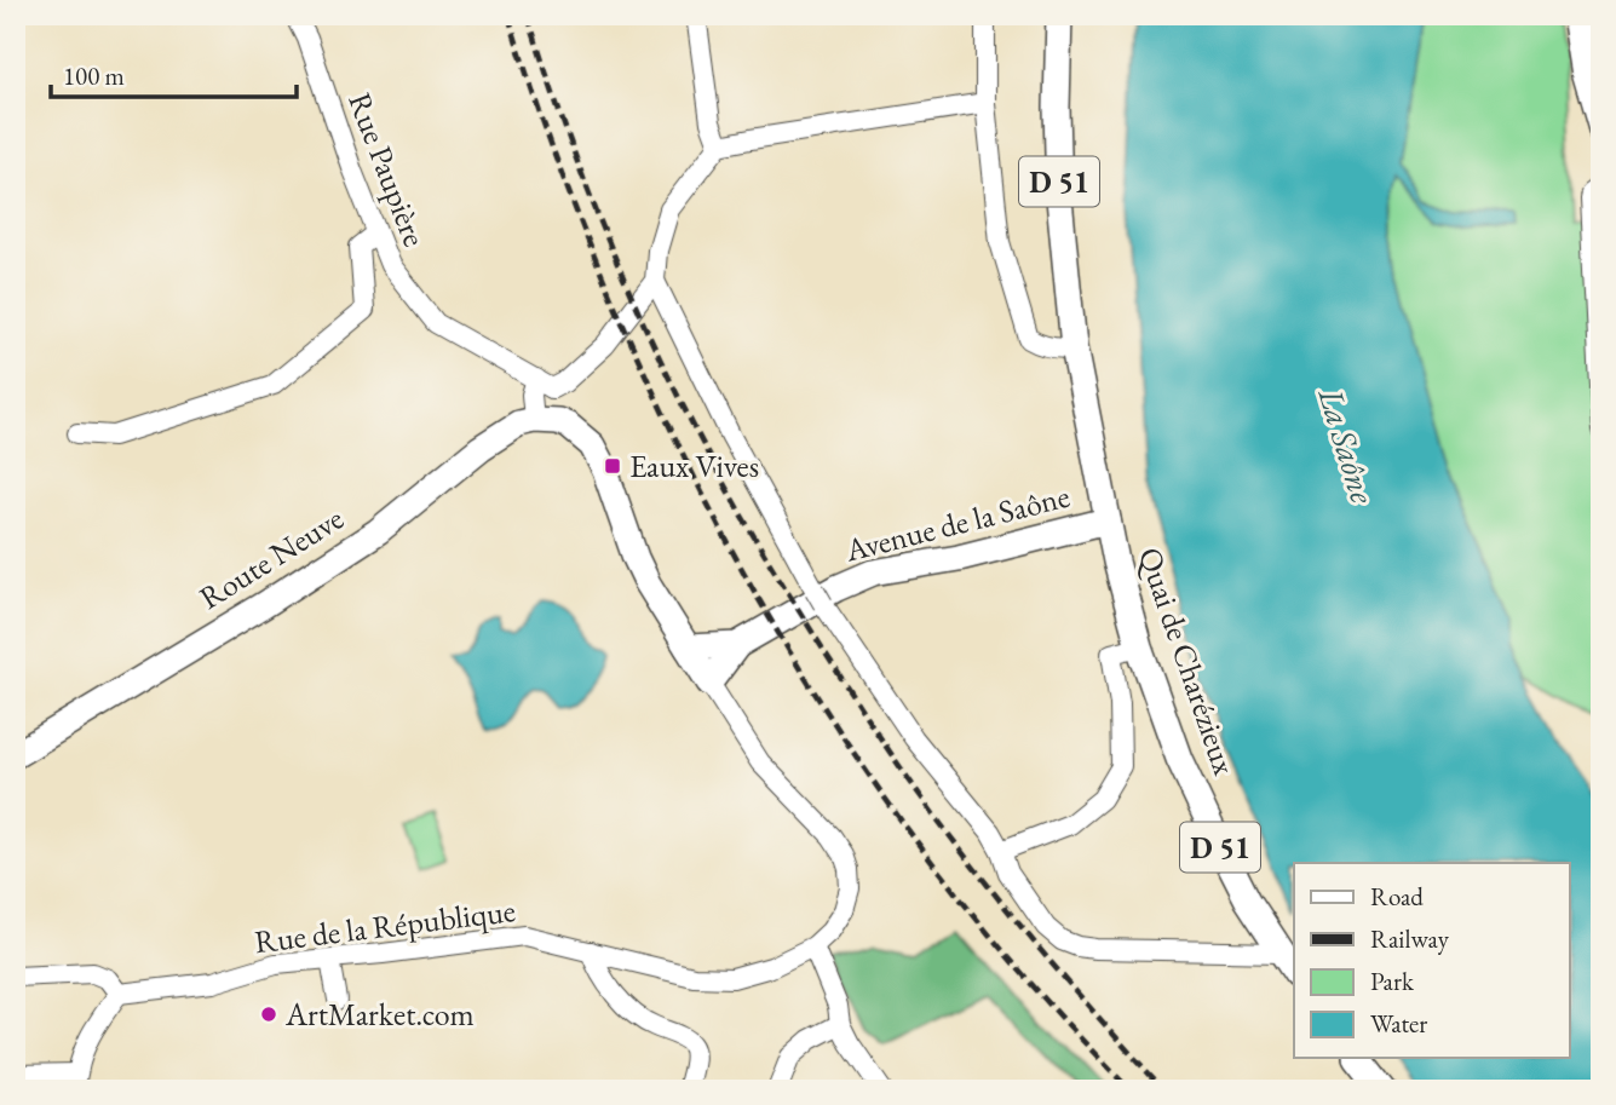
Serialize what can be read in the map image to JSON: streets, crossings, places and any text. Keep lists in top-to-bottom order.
{
  "streets": {
    "main road": [
      "D 51",
      "Avenue de la Saône",
      "Route Neuve",
      "Quai de Charézieux"
    ],
    "street": ["Rue Paupière", "Rue de la République"]
  },
  "crossings": [
    ["D 51", "Quai de Charézieux"],
    ["Avenue de la Saône", "Quai de Charézieux"]
  ],
  "water": ["La Saône"],
  "places": {
    "transit": ["Eaux Vives"],
    "other": ["ArtMarket.com"]
  },
  "legend": [
    "Road",
    "Railway",
    "Park",
    "Water"
  ],
  "scale_bar": "100 m"
}
